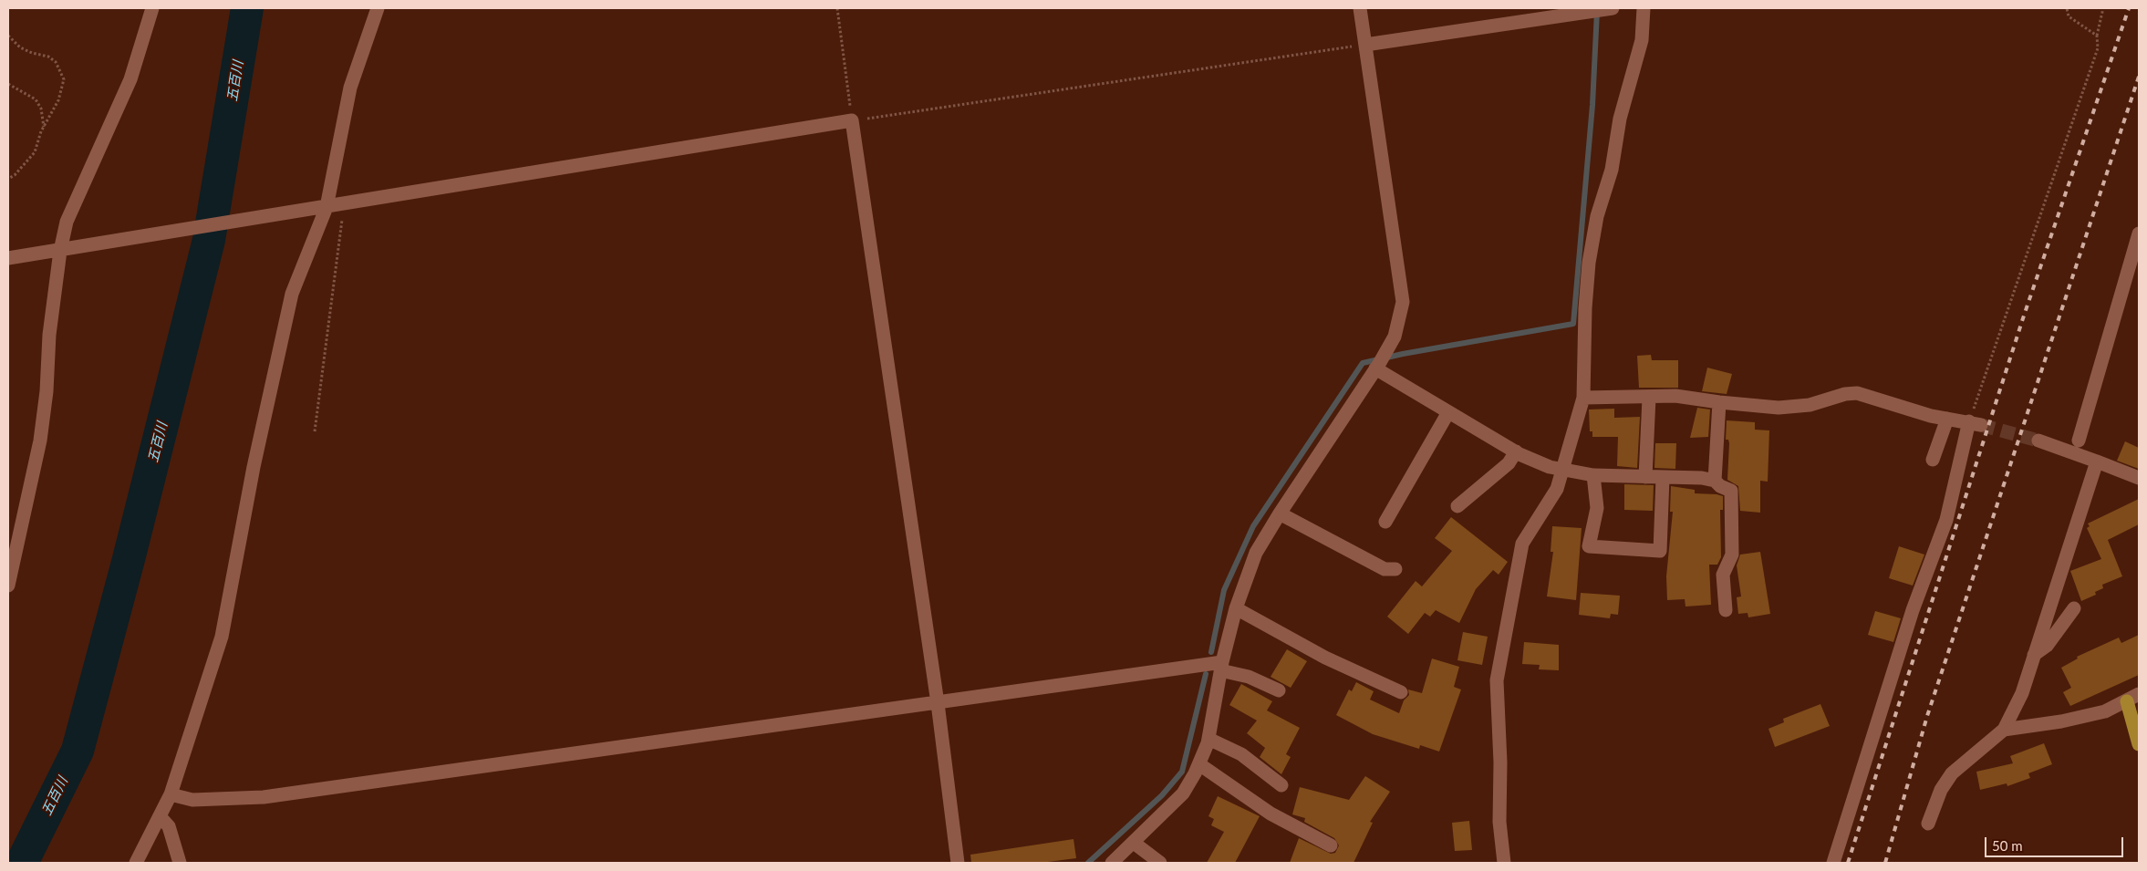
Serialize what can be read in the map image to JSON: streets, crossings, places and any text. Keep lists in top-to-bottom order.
{
  "water": ["五百川"],
  "scale_bar": "50 m"
}
